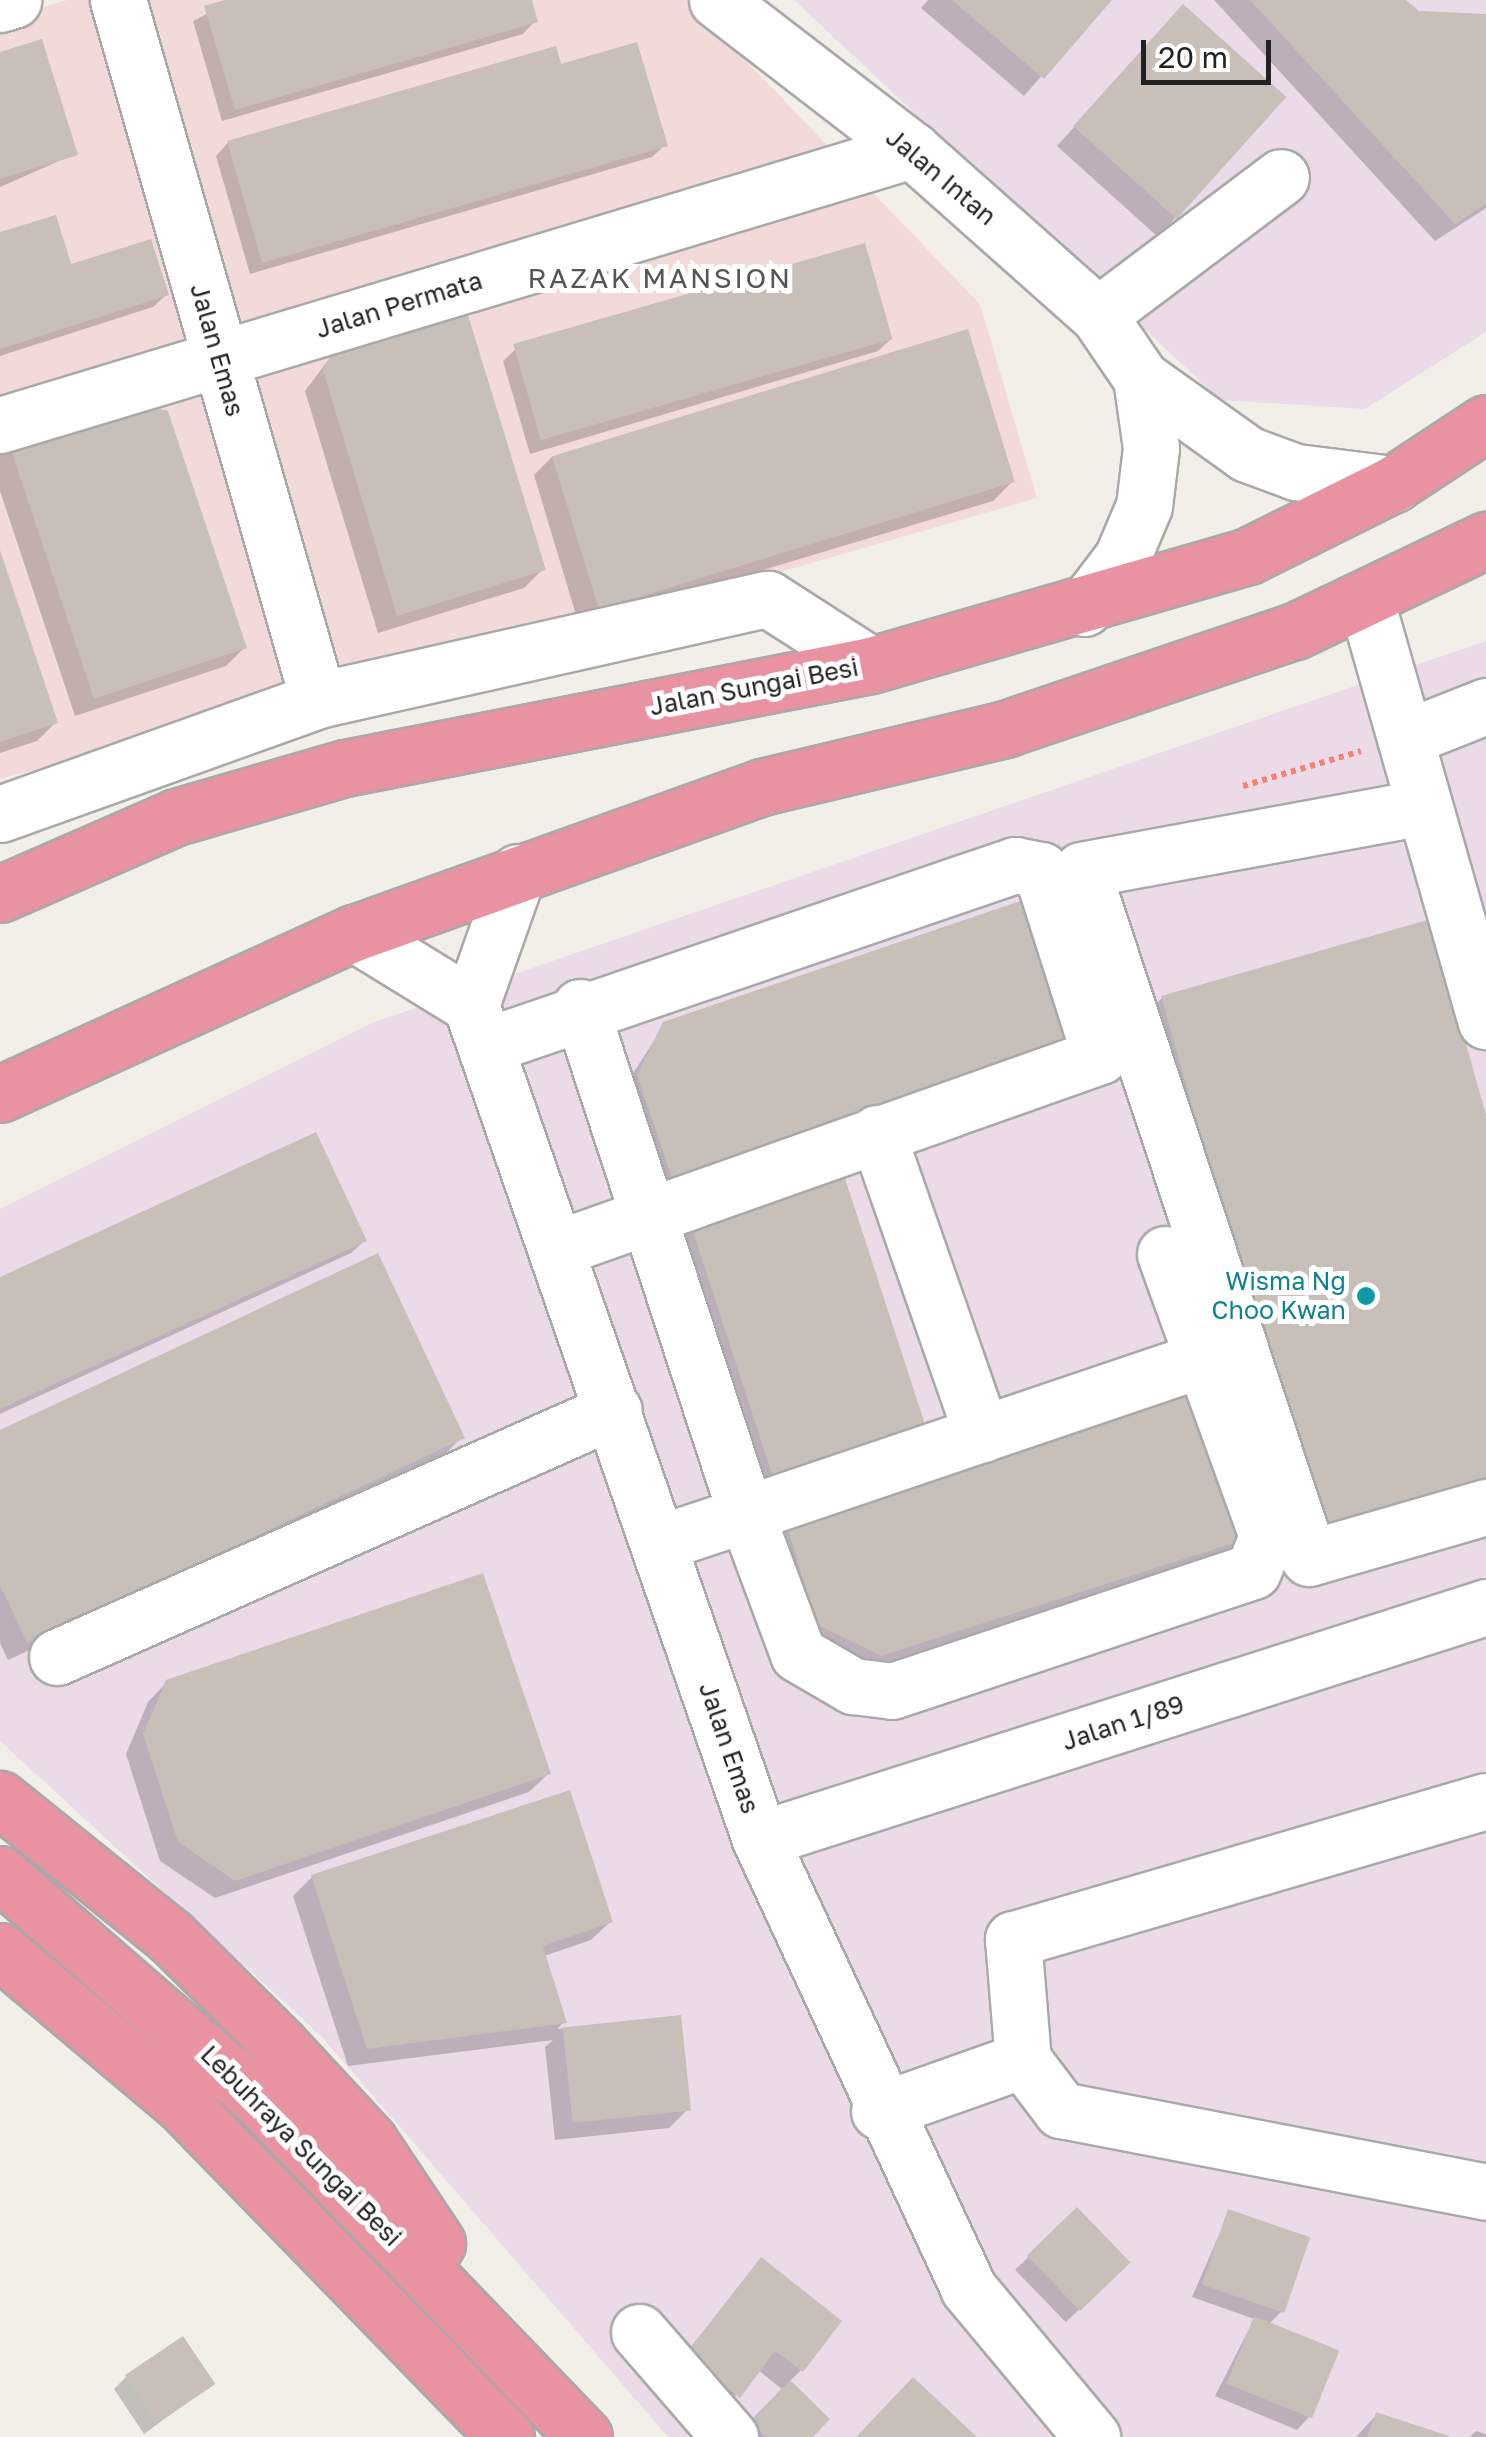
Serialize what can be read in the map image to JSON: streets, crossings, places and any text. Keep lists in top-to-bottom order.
{
  "streets": {
    "highway": ["Jalan Sungai Besi", "Lebuhraya Sungai Besi"],
    "street": [
      "Jalan Intan",
      "Jalan Permata",
      "Jalan Emas",
      "Jalan 1/89"
    ]
  },
  "crossings": [
    ["Jalan Intan", "Jalan Permata"],
    ["Jalan Intan", "Jalan Sungai Besi"],
    ["Jalan Permata", "Jalan Emas"],
    ["Jalan Emas", "Jalan 1/89"]
  ],
  "districts": ["RAZAK MANSION"],
  "places": ["Wisma Ng Choo Kwan"],
  "scale_bar": "20 m"
}
